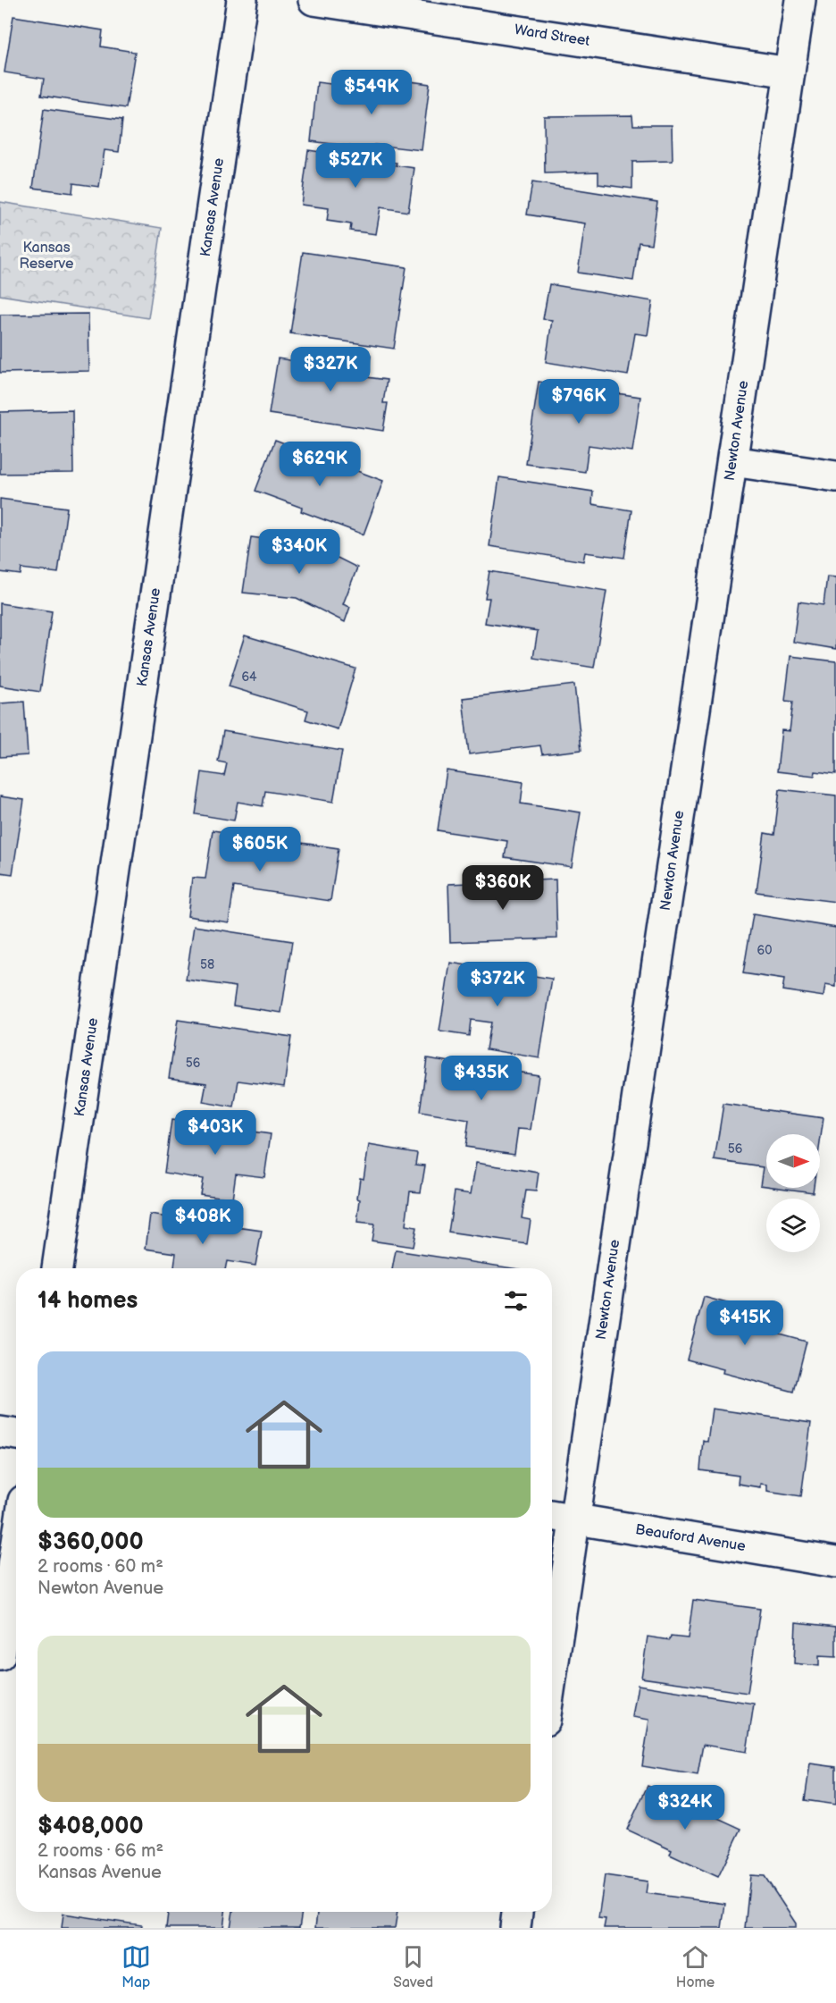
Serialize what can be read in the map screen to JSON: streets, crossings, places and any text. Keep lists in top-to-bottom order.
{
  "streets": {
    "street": [
      "Ward Street",
      "Kansas Avenue",
      "Newton Avenue",
      "Beauford Avenue"
    ]
  },
  "crossings": [
    ["Ward Street", "Newton Avenue"],
    ["Newton Avenue", "Beauford Avenue"]
  ],
  "parks": ["Kansas Reserve"],
  "house_numbers": [
    "64",
    "60",
    "58",
    "56",
    "56"
  ],
  "north": "right",
  "page": {
    "price": [
      "$549K",
      "$527K",
      "$327K",
      "$796K",
      "$629K",
      "$340K",
      "$605K",
      "$360K",
      "$372K",
      "$435K",
      "$403K",
      "$408K",
      "$415K",
      "$324K"
    ],
    "heading": "14 homes",
    "list": [
      {
        "name": "$360,000",
        "note": "2 rooms · 60 m² · Newton Avenue"
      },
      {
        "name": "$408,000",
        "note": "2 rooms · 66 m² · Kansas Avenue"
      }
    ],
    "tabs": ["Map", "Saved", "Home"]
  }
}
